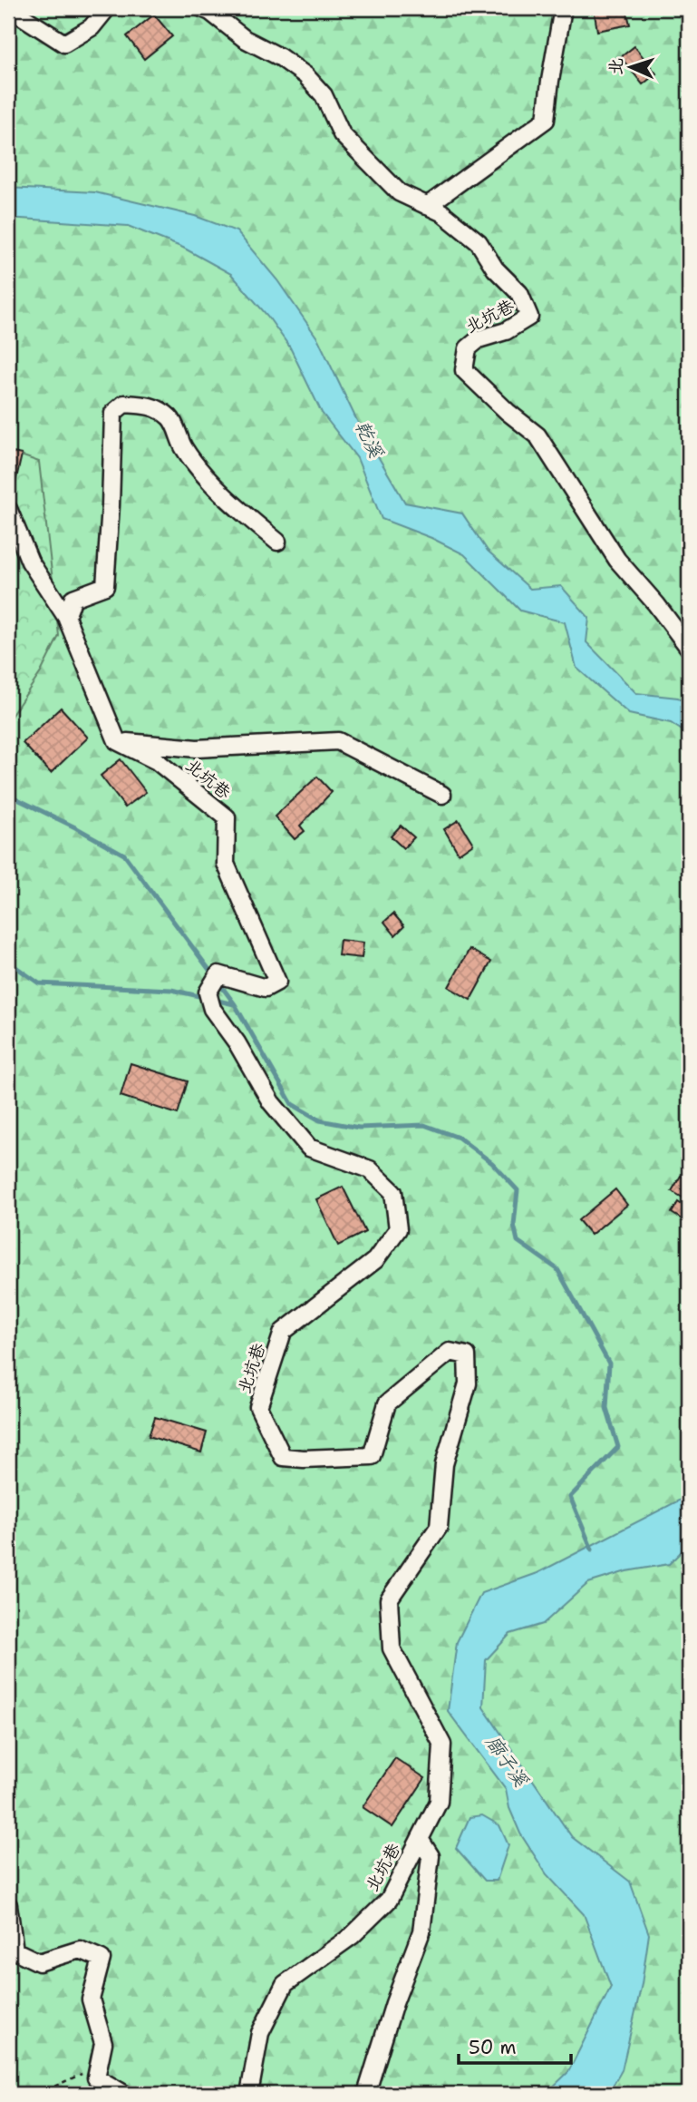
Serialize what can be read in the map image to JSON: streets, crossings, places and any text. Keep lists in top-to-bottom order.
{
  "streets": {
    "street": ["北坑巷"]
  },
  "water": ["乾溪", "廍子溪"],
  "scale_bar": "50 m",
  "north": "left"
}
